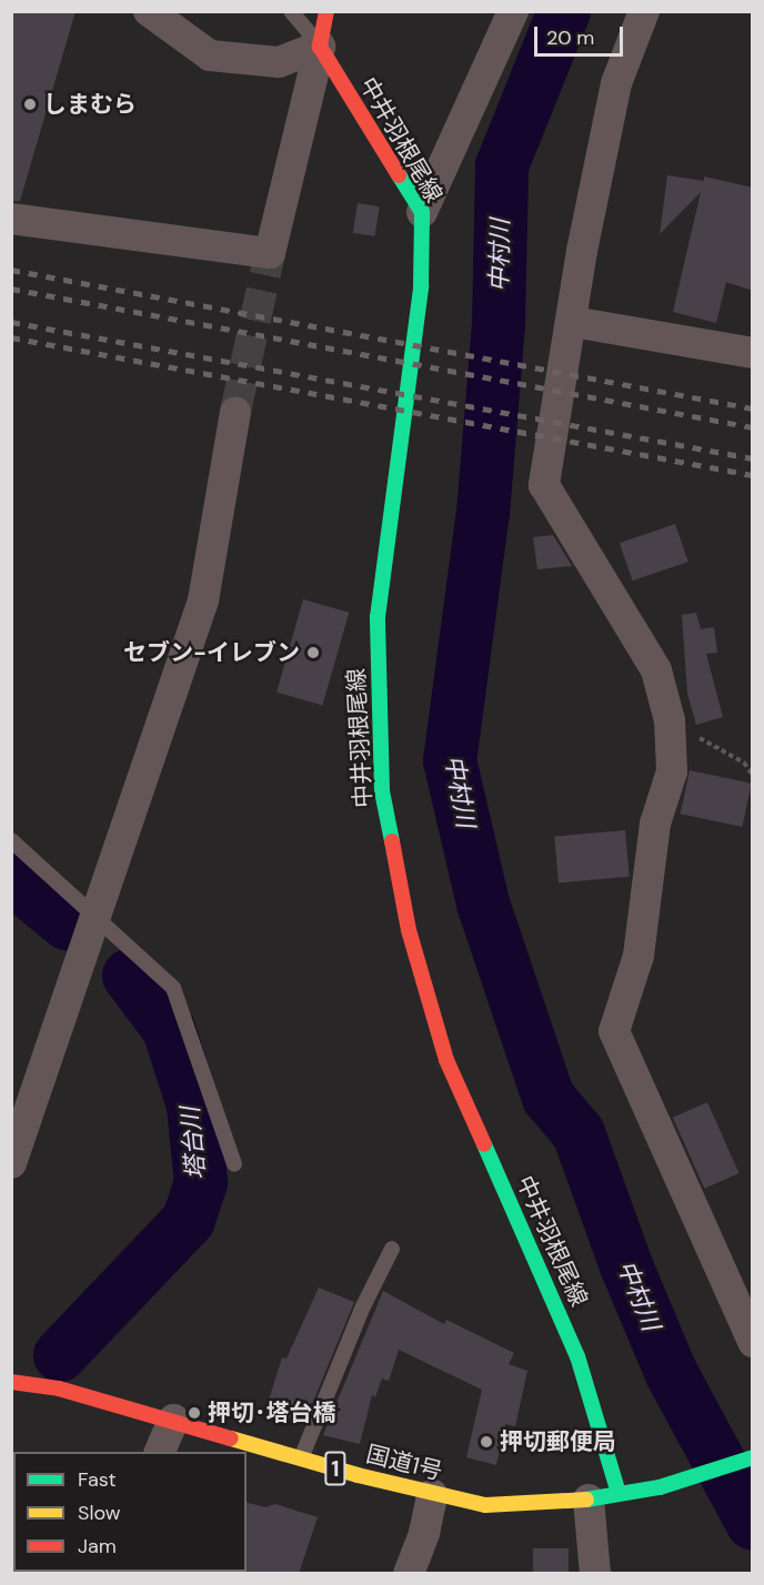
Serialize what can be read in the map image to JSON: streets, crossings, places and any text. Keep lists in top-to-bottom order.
{
  "streets": {
    "main road": ["中井羽根尾線", "国道1号", "1"]
  },
  "crossings": [
    ["中井羽根尾線", "国道1号"]
  ],
  "water": ["中村川", "塔台川"],
  "places": [
    "しまむら",
    "セブン-イレブン",
    "押切･塔台橋",
    "押切郵便局"
  ],
  "legend": ["Fast", "Slow", "Jam"],
  "scale_bar": "20 m"
}
